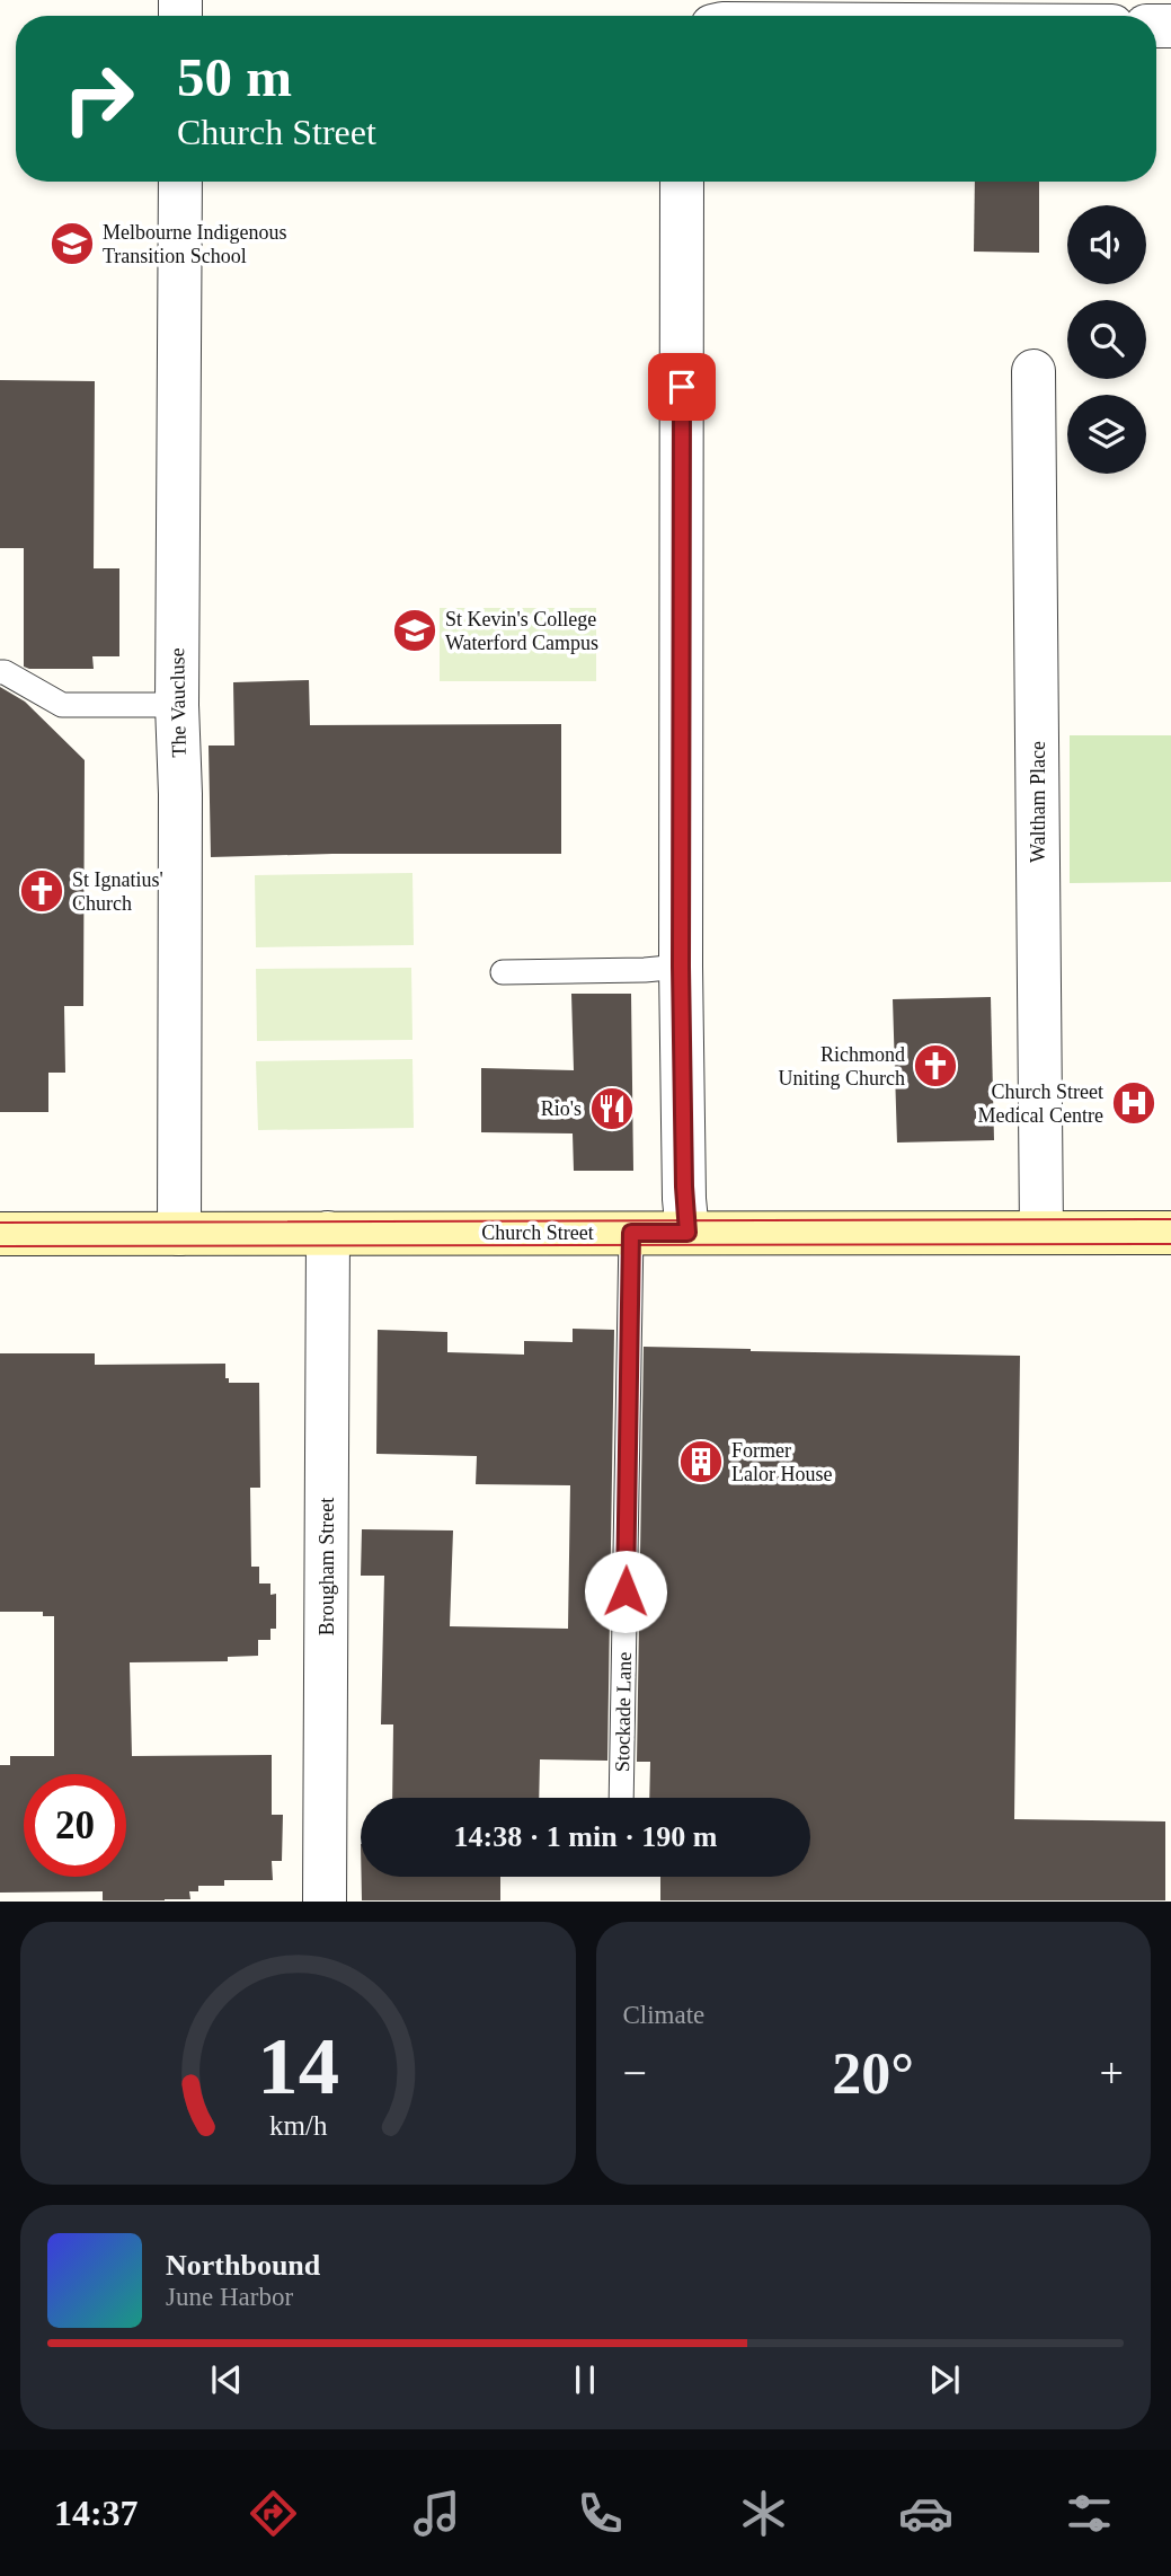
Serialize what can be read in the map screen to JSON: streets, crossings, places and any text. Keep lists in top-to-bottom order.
{
  "streets": {
    "main road": ["Church Street"],
    "street": ["The Vaucluse", "Waltham Place", "Brougham Street"],
    "lane": ["Stockade Lane"]
  },
  "crossings": [
    ["The Vaucluse", "Church Street"],
    ["Waltham Place", "Church Street"],
    ["Church Street", "Brougham Street"],
    ["Church Street", "Stockade Lane"]
  ],
  "places": {
    "school or university": ["Melbourne Indigenous Transition School", "St Kevin's College Waterford Campus"],
    "church": ["St Ignatius' Church", "Richmond Uniting Church"],
    "hospital": ["Church Street Medical Centre"],
    "restaurant": ["Rio's"],
    "building": ["Former Lalor House"]
  },
  "page": {
    "turn": ["50 m", "Church Street"],
    "limit": "20",
    "trip": "14:38 · 1 min · 190 m",
    "tile": "Climate",
    "heat": ["−", "20°", "+"],
    "song": ["Northbound", "June Harbor"],
    "tabs": "14:37",
    "gauge": ["14", "km/h"]
  }
}
